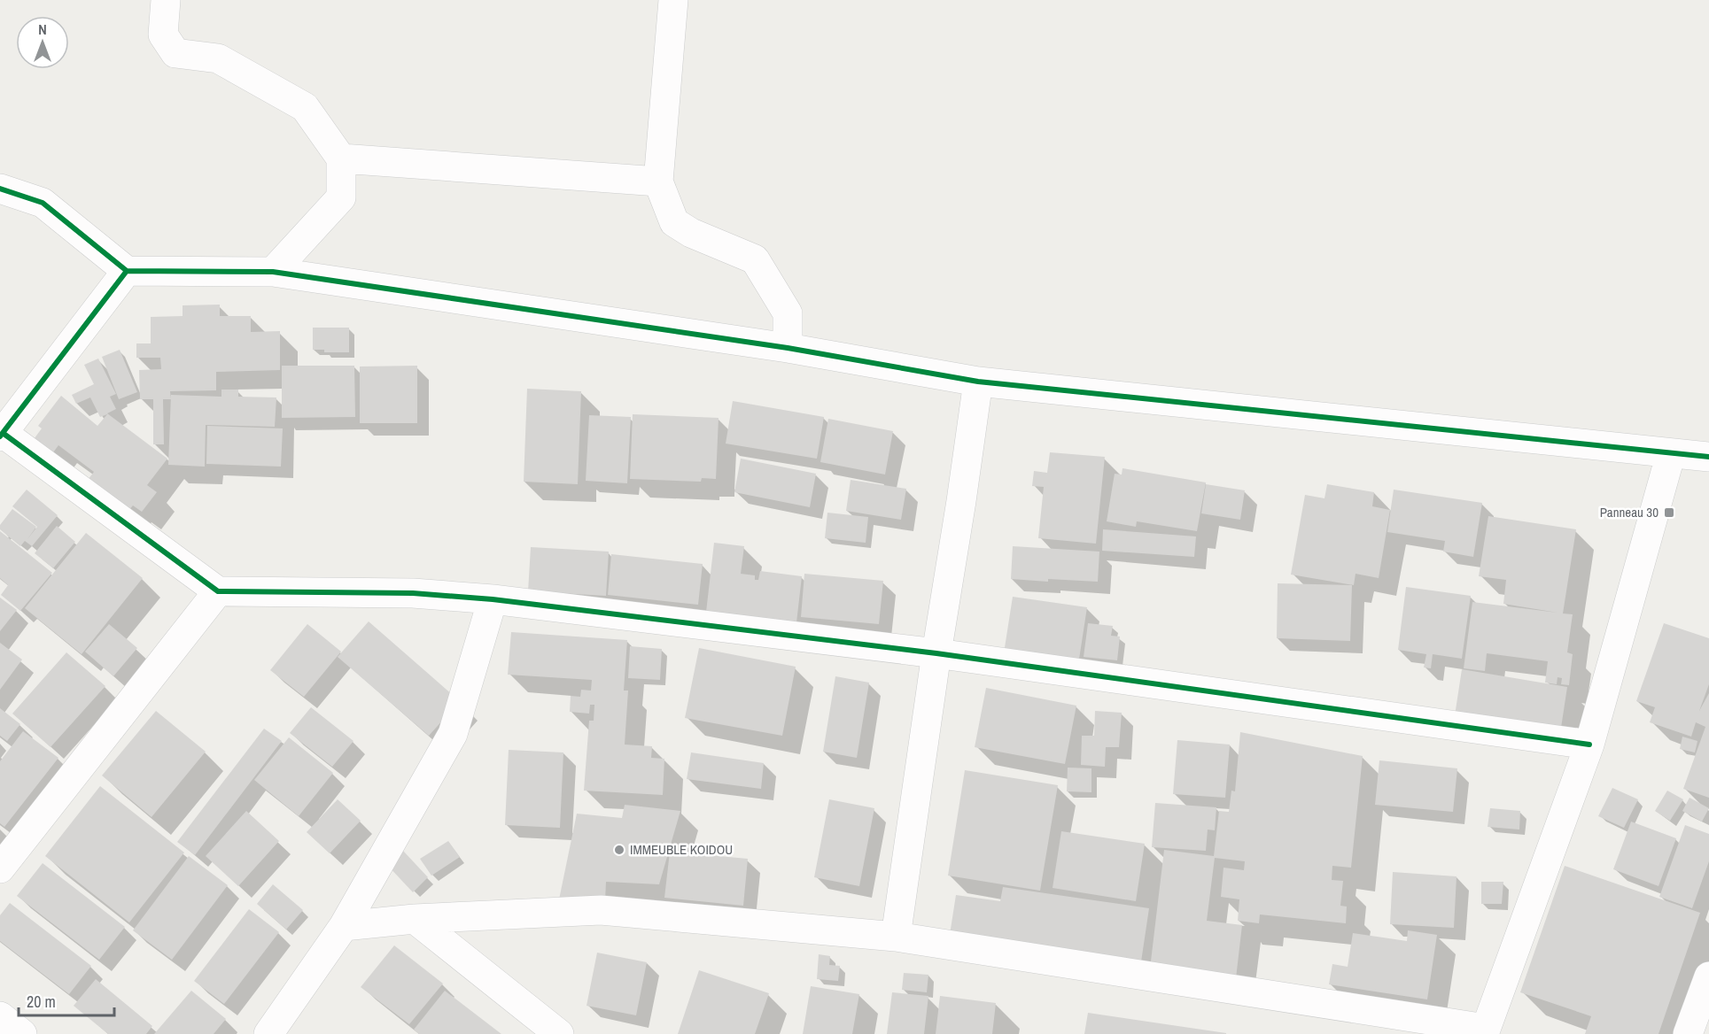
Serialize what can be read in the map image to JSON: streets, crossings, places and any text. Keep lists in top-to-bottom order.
{
  "places": {
    "transit": ["Panneau 30"],
    "other": ["IMMEUBLE KOIDOU"]
  },
  "scale_bar": "20 m",
  "north": "top"
}
